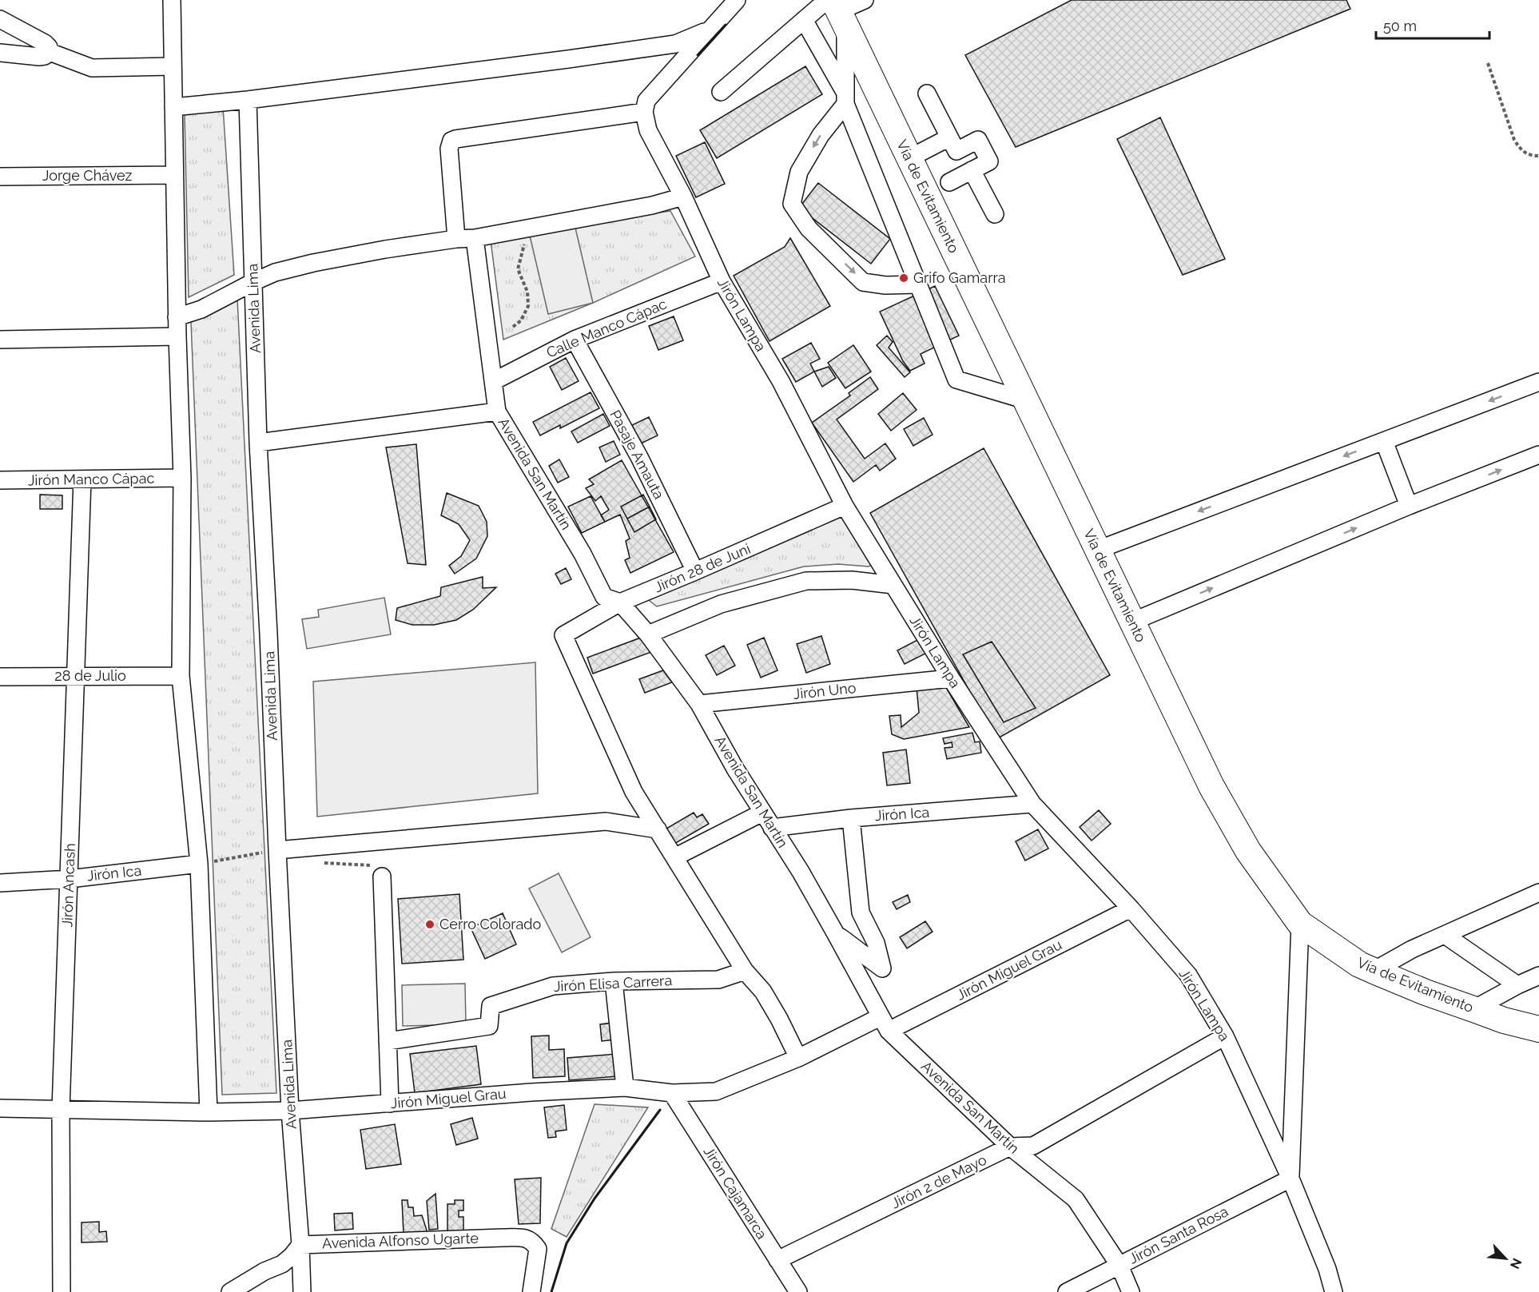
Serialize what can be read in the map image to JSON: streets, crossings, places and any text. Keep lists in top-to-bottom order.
{
  "streets": {
    "highway": ["Vía de Evitamiento"],
    "street": [
      "Jorge Chávez",
      "Avenida Lima",
      "Jirón Lampa",
      "Calle Manco Cápac",
      "Pasaje Amauta",
      "Avenida San Martín",
      "Jirón Manco Cápac",
      "Jirón 28 de Juni",
      "28 de Julio",
      "Jirón Uno",
      "Jirón Ica",
      "Jirón Ancash",
      "Jirón Miguel Grau",
      "Jirón Elisa Carrera",
      "Jirón 2 de Mayo",
      "Jirón Cajamarca",
      "Jirón Santa Rosa",
      "Avenida Alfonso Ugarte"
    ]
  },
  "crossings": [
    ["Avenida Lima", "Jirón Miguel Grau"],
    ["Avenida Lima", "Avenida Alfonso Ugarte"],
    ["Jirón Lampa", "Calle Manco Cápac"],
    ["Jirón Lampa", "Jirón 28 de Juni"],
    ["Jirón Lampa", "Jirón Uno"],
    ["Jirón Lampa", "Jirón Ica"],
    ["Jirón Lampa", "Jirón Miguel Grau"],
    ["Jirón Lampa", "Jirón 2 de Mayo"],
    ["Jirón Lampa", "Jirón Santa Rosa"],
    ["Calle Manco Cápac", "Pasaje Amauta"],
    ["Calle Manco Cápac", "Avenida San Martín"],
    ["Pasaje Amauta", "Jirón 28 de Juni"],
    ["Avenida San Martín", "Jirón 28 de Juni"],
    ["Avenida San Martín", "Jirón Uno"],
    ["Avenida San Martín", "Jirón Ica"],
    ["Avenida San Martín", "Jirón Miguel Grau"],
    ["Avenida San Martín", "Jirón 2 de Mayo"],
    ["Avenida San Martín", "Jirón Santa Rosa"],
    ["Jirón Manco Cápac", "Jirón Ancash"],
    ["28 de Julio", "Jirón Ancash"],
    ["Jirón Ica", "Jirón Ancash"],
    ["Jirón Ancash", "Jirón Miguel Grau"],
    ["Jirón Miguel Grau", "Jirón Cajamarca"],
    ["Jirón 2 de Mayo", "Jirón Cajamarca"]
  ],
  "places": ["Grifo Gamarra", "Cerro Colorado"],
  "scale_bar": "50 m",
  "north": "bottom right"
}
